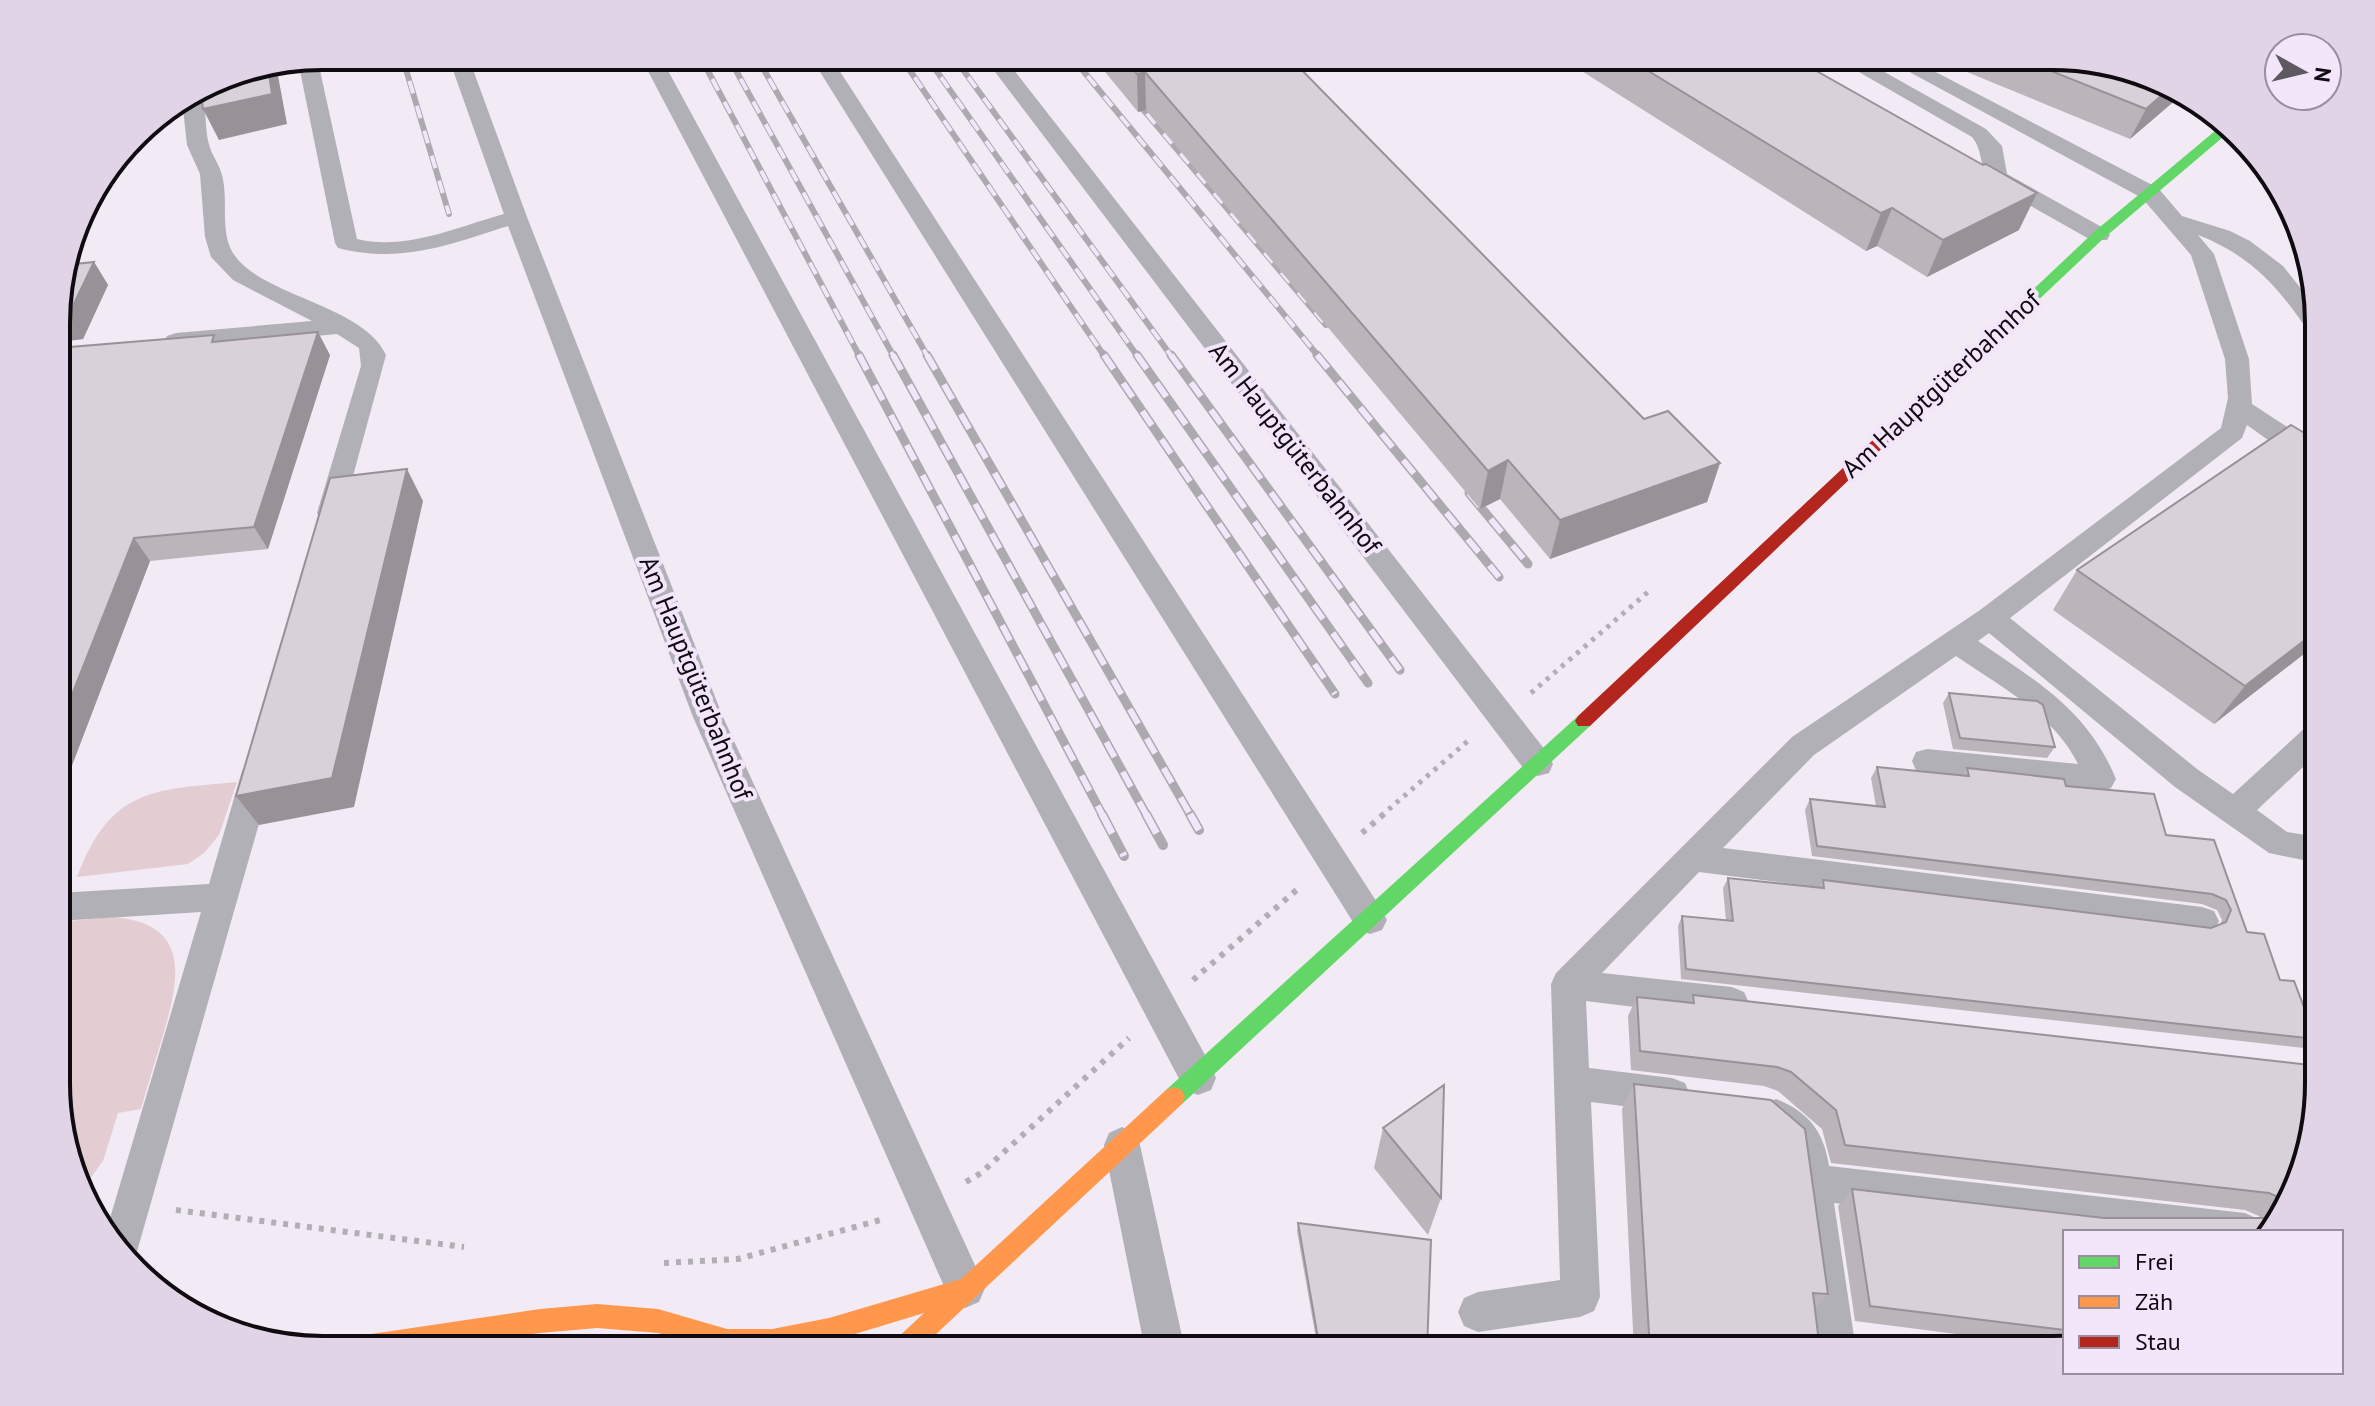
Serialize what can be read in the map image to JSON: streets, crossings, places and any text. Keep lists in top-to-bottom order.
{
  "streets": {
    "street": ["Am Hauptgüterbahnhof"]
  },
  "legend": ["Frei", "Zäh", "Stau"],
  "north": "right"
}
